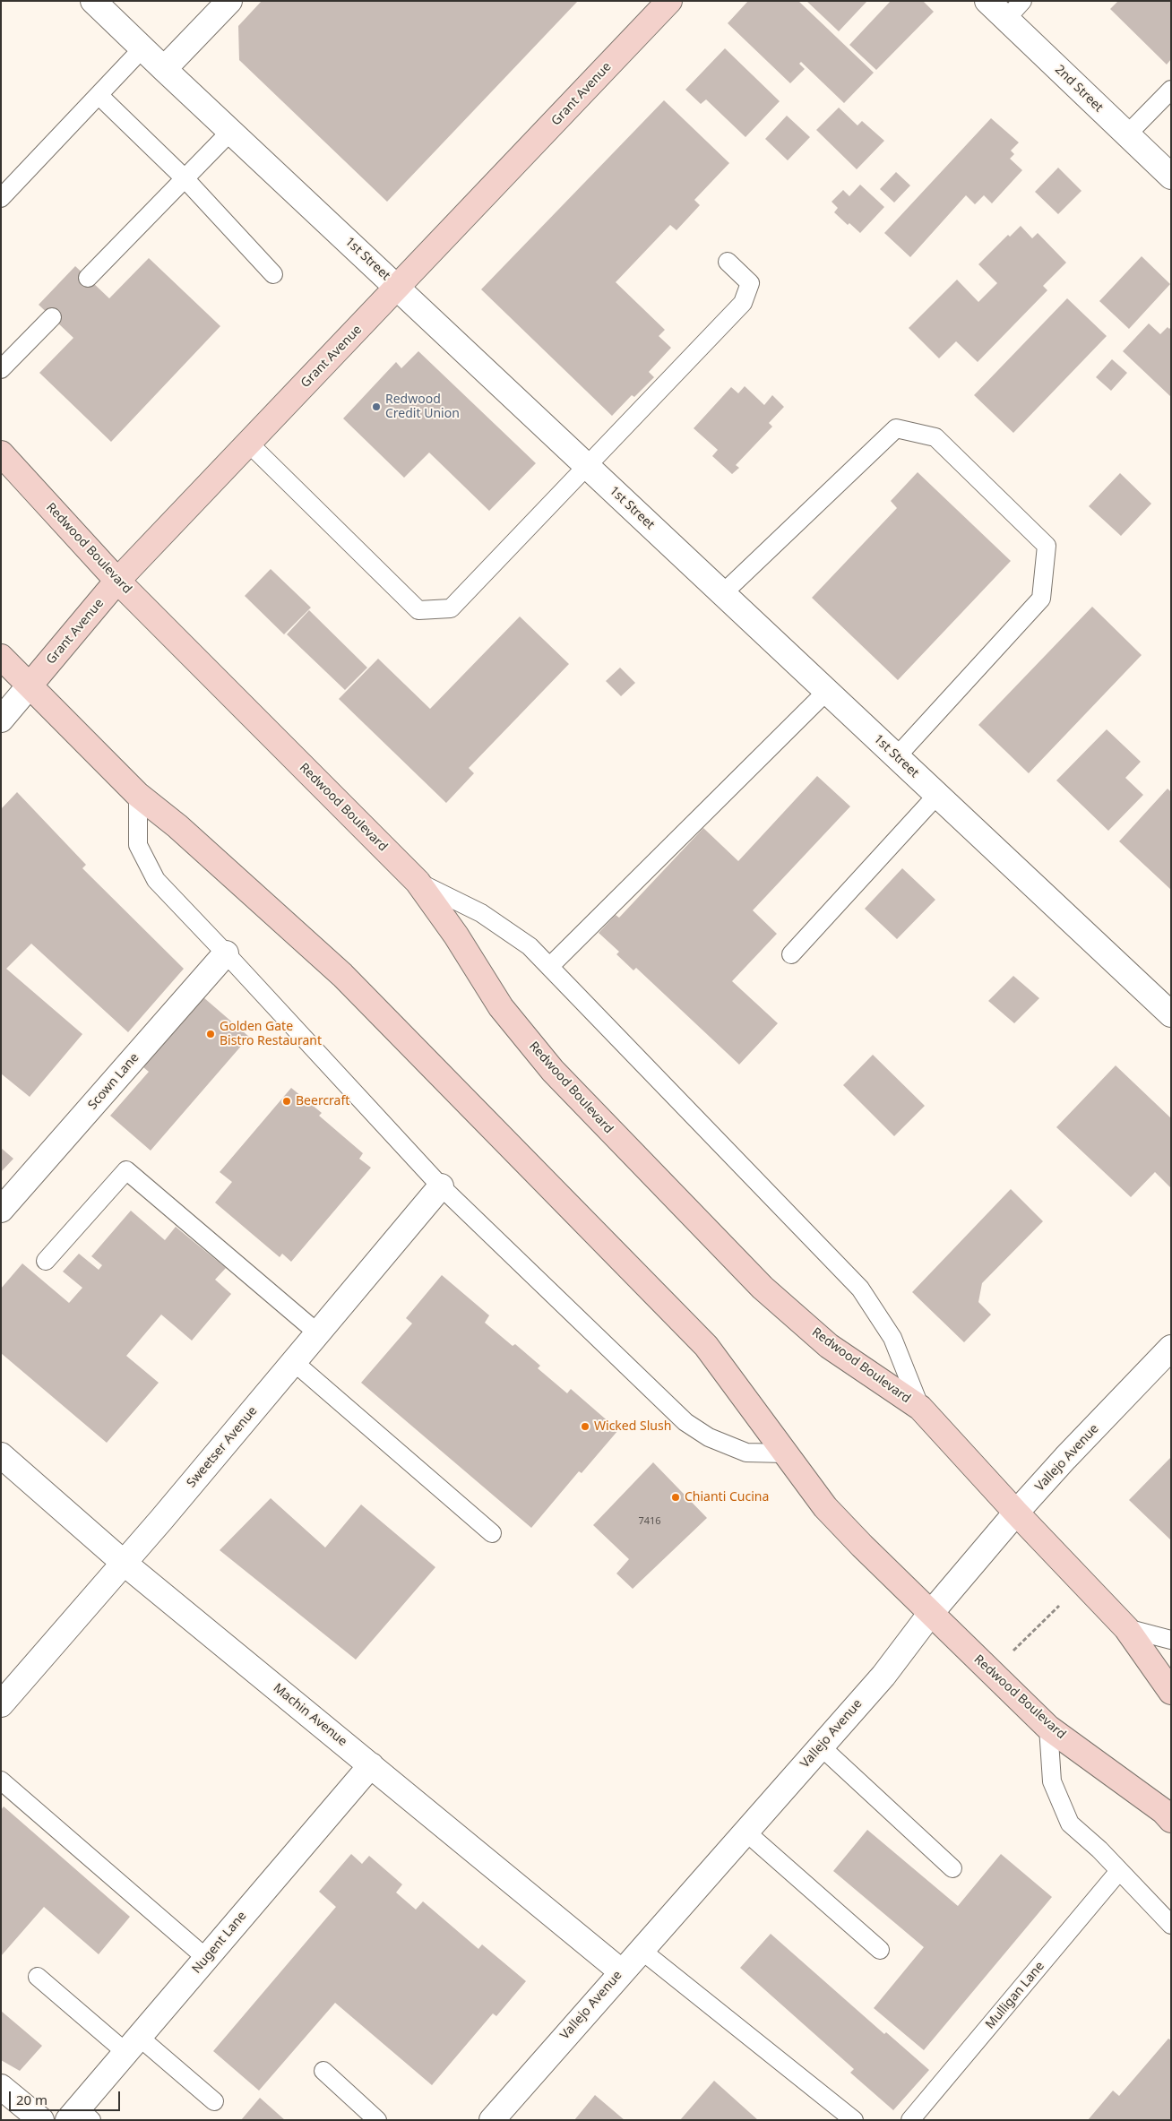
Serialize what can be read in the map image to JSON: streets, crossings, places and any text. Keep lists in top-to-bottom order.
{
  "streets": {
    "main road": ["Grant Avenue", "Redwood Boulevard"],
    "street": [
      "2nd Street",
      "1st Street",
      "Scown Lane",
      "Sweetser Avenue",
      "Vallejo Avenue",
      "Machin Avenue",
      "Nugent Lane"
    ],
    "lane": ["Mulligan Lane"]
  },
  "crossings": [
    ["Grant Avenue", "1st Street"],
    ["Grant Avenue", "Redwood Boulevard"],
    ["Redwood Boulevard", "Vallejo Avenue"],
    ["Sweetser Avenue", "Machin Avenue"],
    ["Vallejo Avenue", "Machin Avenue"],
    ["Machin Avenue", "Nugent Lane"]
  ],
  "places": [
    "Redwood Credit Union",
    "Golden Gate Bistro Restaurant",
    "Beercraft",
    "Wicked Slush",
    "Chianti Cucina"
  ],
  "house_numbers": ["7416"],
  "scale_bar": "20 m"
}
